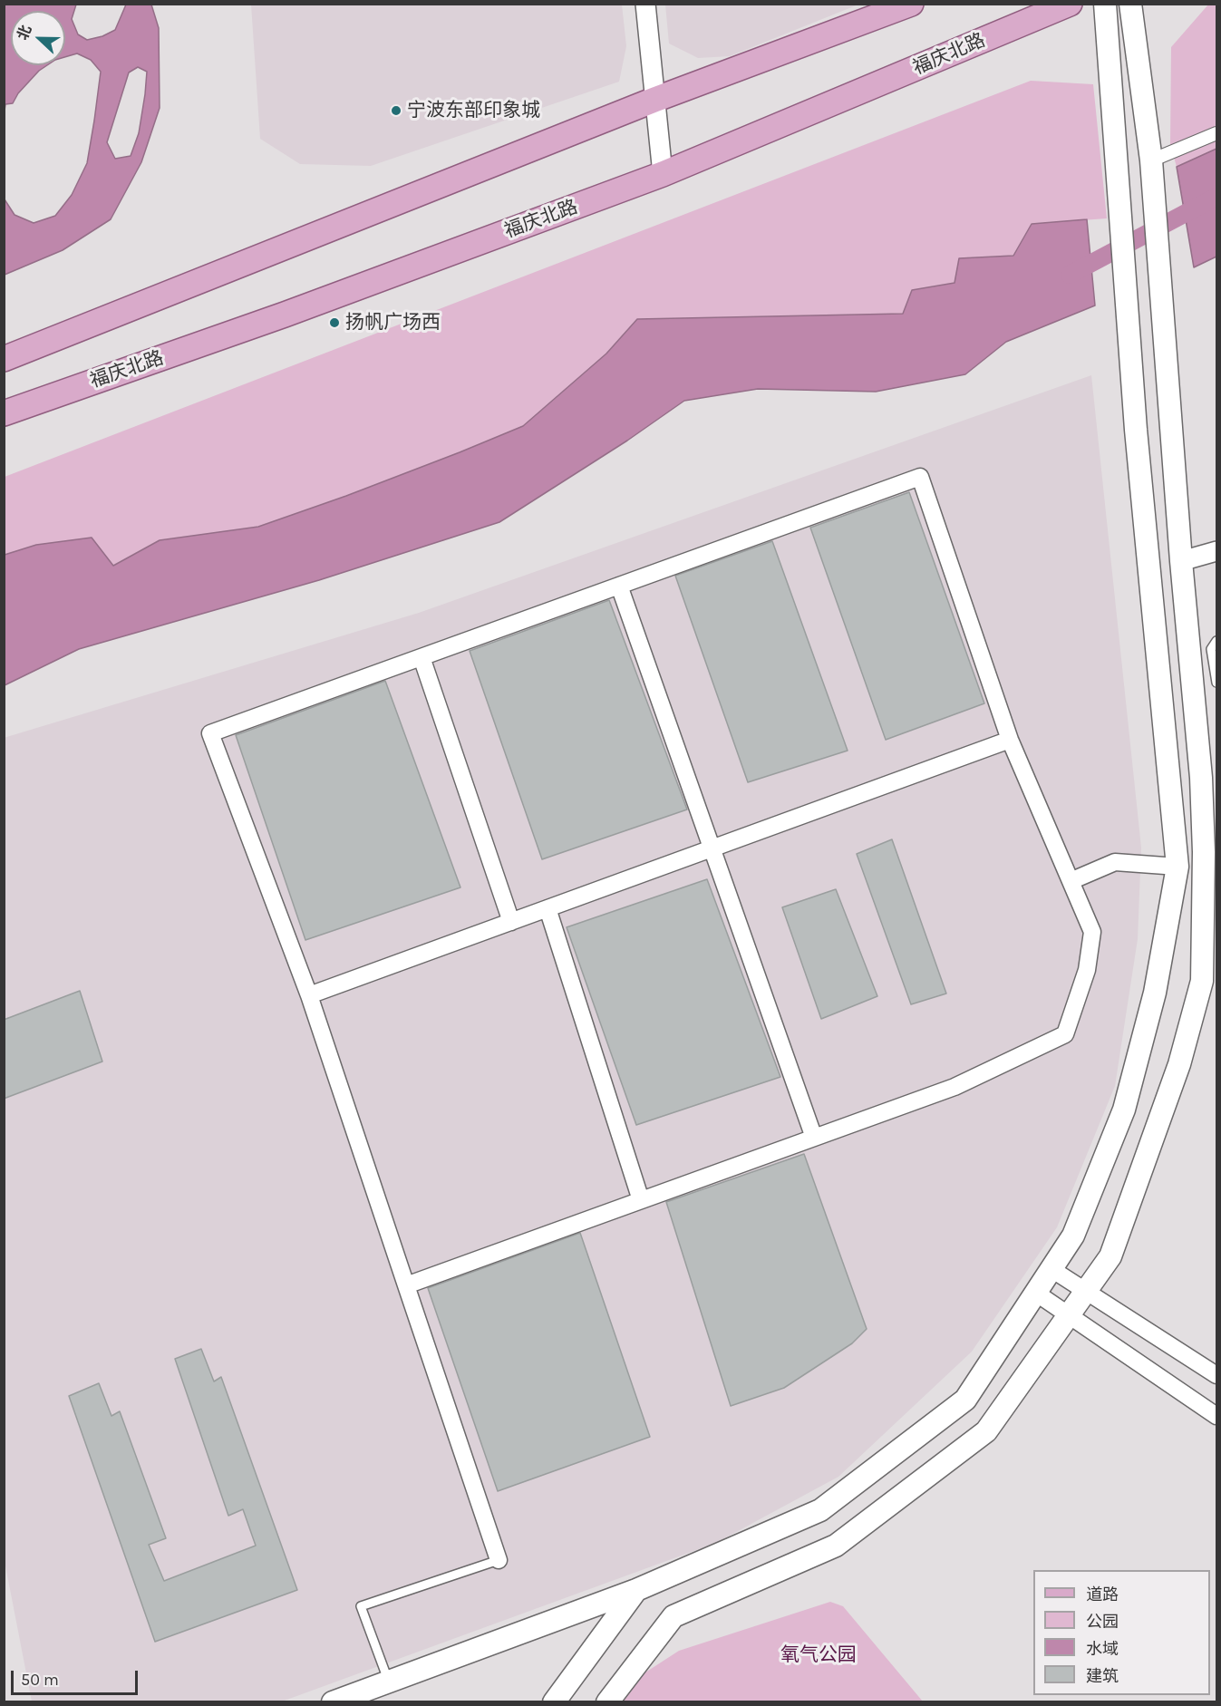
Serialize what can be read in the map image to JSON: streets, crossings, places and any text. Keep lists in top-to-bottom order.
{
  "streets": {
    "main road": ["福庆北路"]
  },
  "parks": ["氧气公园"],
  "places": ["宁波东部印象城", "扬帆广场西"],
  "legend": [
    "道路",
    "公园",
    "水域",
    "建筑"
  ],
  "scale_bar": "50 m",
  "north": "left"
}
